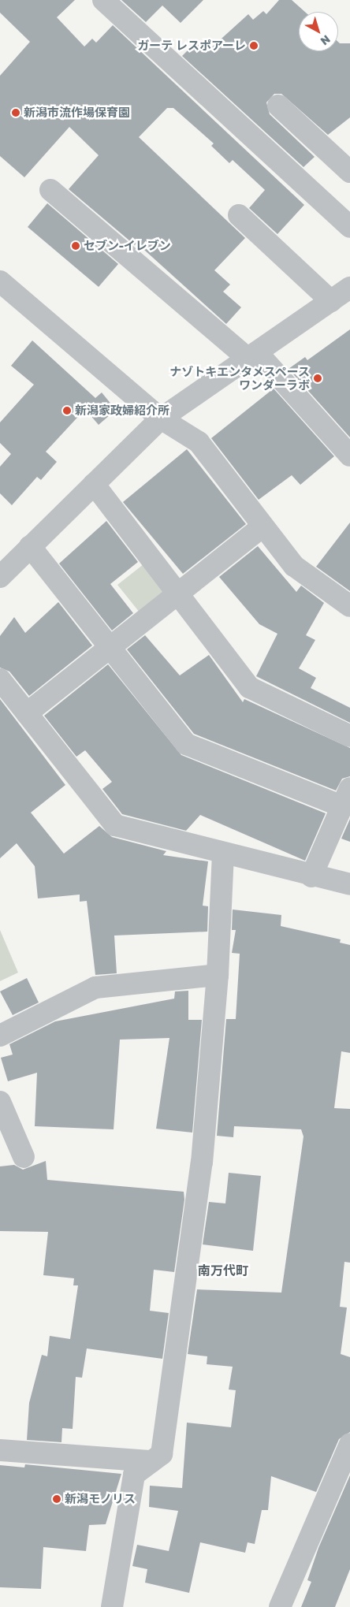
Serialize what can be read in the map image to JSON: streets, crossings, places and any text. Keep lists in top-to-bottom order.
{
  "districts": ["南万代町"],
  "places": [
    "ガーテ レスポアーレ",
    "新潟市流作場保育園",
    "セブン-イレブン",
    "ナゾトキエンタメスペース ワンダーラボ",
    "新潟家政婦紹介所",
    "新潟モノリス"
  ],
  "north": "bottom right"
}
